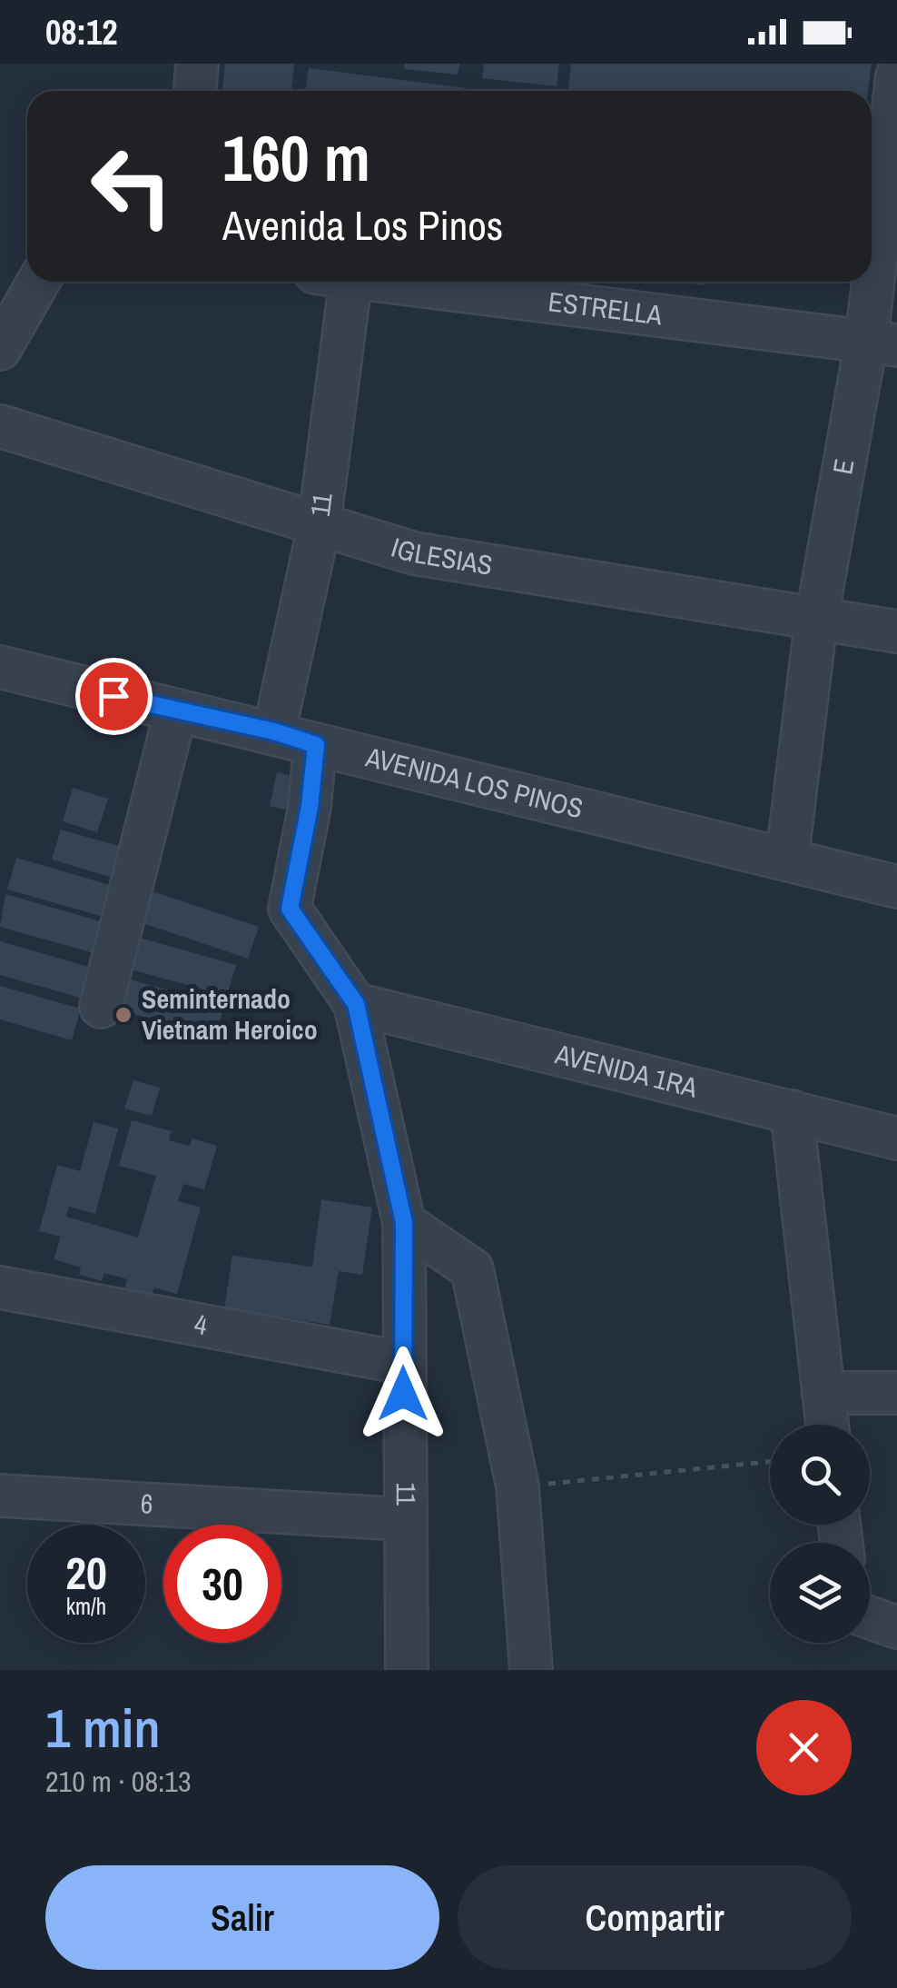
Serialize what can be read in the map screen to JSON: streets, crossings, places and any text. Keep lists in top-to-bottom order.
{
  "streets": {
    "street": [
      "ESTRELLA",
      "E",
      "11",
      "IGLESIAS",
      "AVENIDA LOS PINOS",
      "AVENIDA 1RA",
      "4",
      "6"
    ]
  },
  "crossings": [
    ["ESTRELLA", "E"],
    ["E", "IGLESIAS"],
    ["E", "AVENIDA LOS PINOS"],
    ["11", "IGLESIAS"],
    ["11", "AVENIDA LOS PINOS"],
    ["11", "AVENIDA 1RA"],
    ["11", "4"],
    ["11", "6"]
  ],
  "places": ["Seminternado Vietnam Heroico"],
  "page": {
    "status": "08:12",
    "turn": ["160 m", "Avenida Los Pinos"],
    "speed": "20 km/h",
    "limit": "30",
    "heading": ["1 min", "210 m · 08:13"],
    "buttons": ["Salir", "Compartir"]
  }
}
